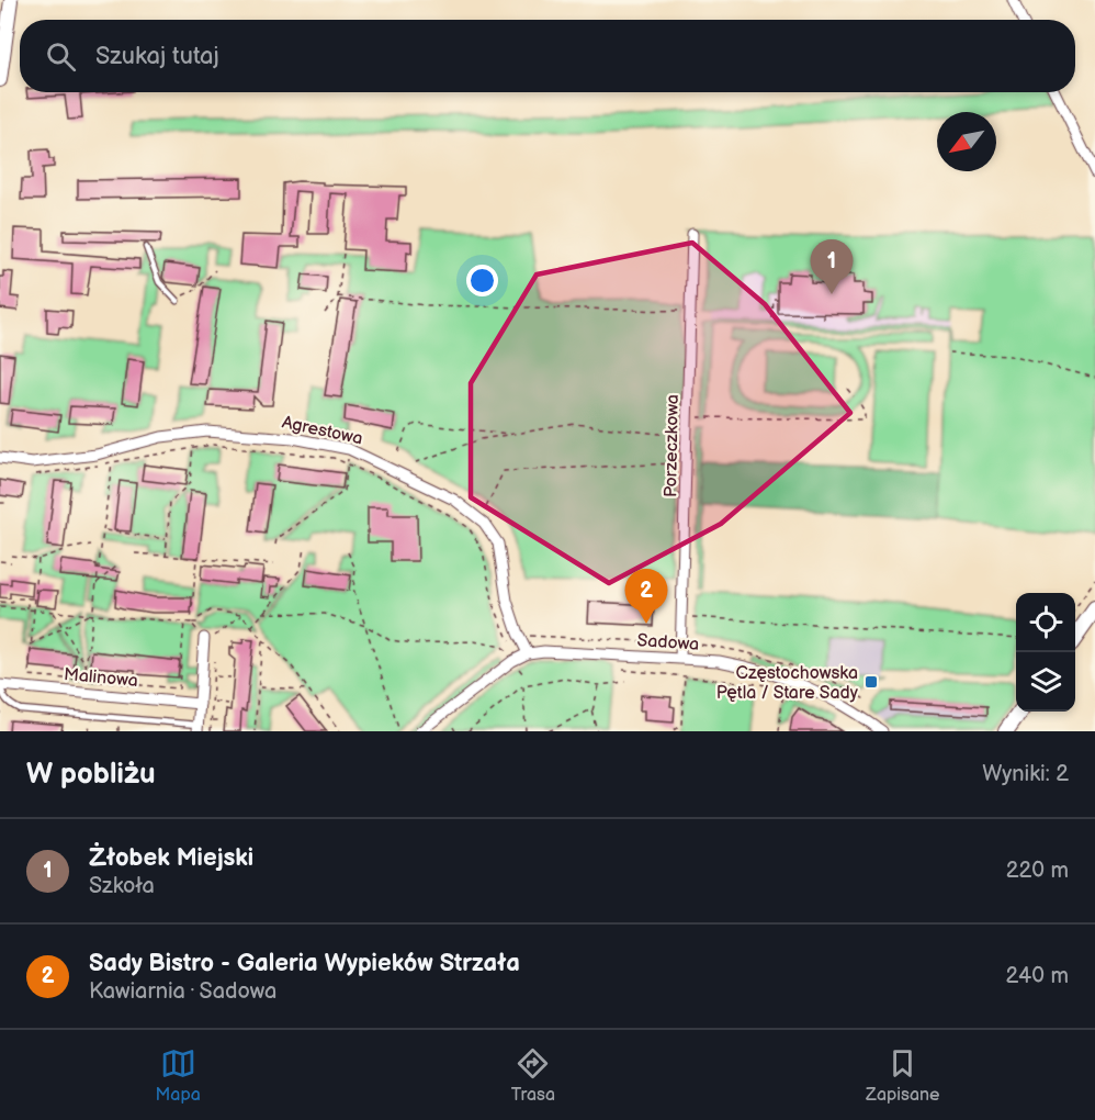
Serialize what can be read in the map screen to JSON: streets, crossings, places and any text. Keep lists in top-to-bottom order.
{
  "streets": {
    "street": [
      "Agrestowa",
      "Porzeczkowa",
      "Sadowa",
      "Malinowa"
    ]
  },
  "crossings": [
    ["Agrestowa", "Sadowa"],
    ["Porzeczkowa", "Sadowa"]
  ],
  "places": {
    "transit": ["Częstochowska Pętla / Stare Sady"]
  },
  "north": "bottom left",
  "page": {
    "search": "Szukaj tutaj",
    "pins": ["1", "2"],
    "heading": ["W pobliżu", "Wyniki: 2"],
    "list": [
      {
        "mark": "1",
        "name": "Żłobek Miejski",
        "note": "Szkoła",
        "value": "220 m"
      },
      {
        "mark": "2",
        "name": "Sady Bistro - Galeria Wypieków Strzała",
        "note": "Kawiarnia · Sadowa",
        "value": "240 m"
      }
    ],
    "nav": ["Mapa", "Trasa", "Zapisane"]
  }
}
